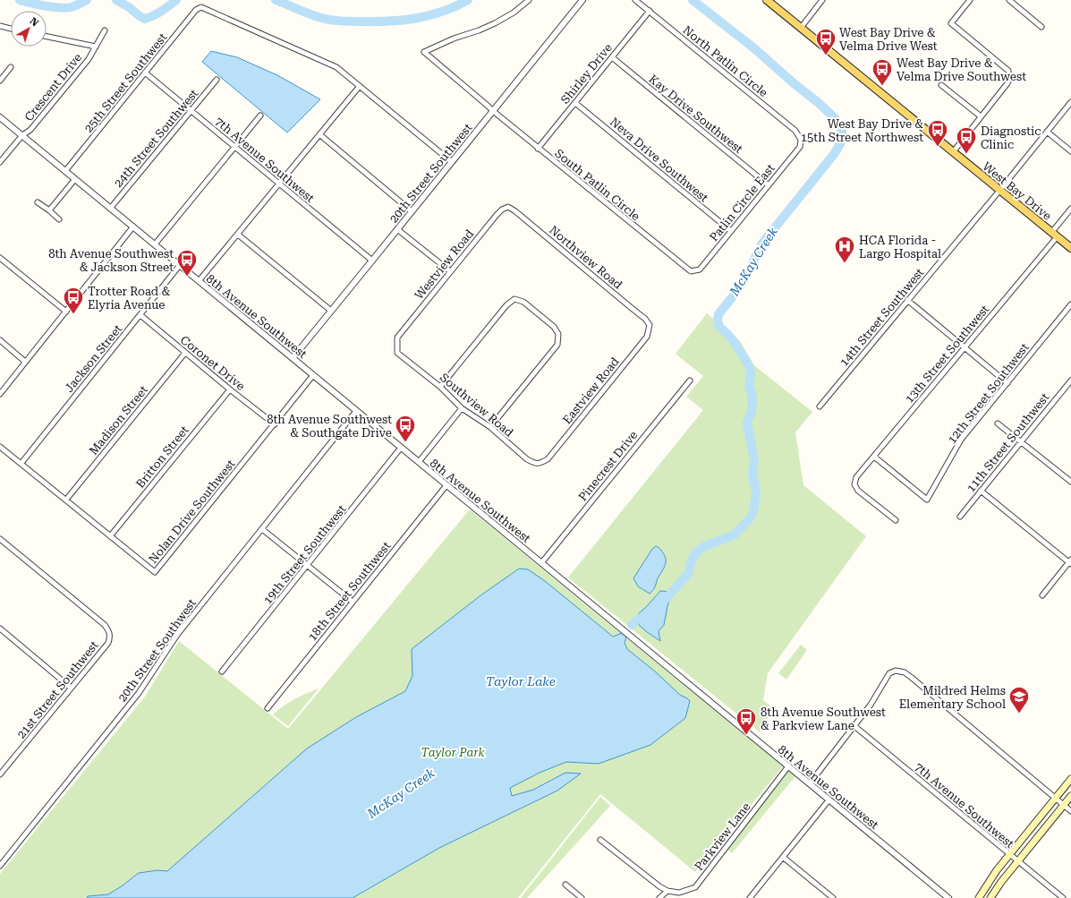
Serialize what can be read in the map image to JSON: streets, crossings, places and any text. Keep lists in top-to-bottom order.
{
  "streets": {
    "main road": ["West Bay Drive"],
    "street": [
      "North Patlin Circle",
      "Shirley Drive",
      "25th Street Southwest",
      "Crescent Drive",
      "Kay Drive Southwest",
      "24th Street Southwest",
      "7th Avenue Southwest",
      "Neva Drive Southwest",
      "20th Street Southwest",
      "South Patlin Circle",
      "Patlin Circle East",
      "Northview Road",
      "Westview Road",
      "8th Avenue Southwest",
      "14th Street Southwest",
      "13th Street Southwest",
      "Jackson Street",
      "Coronet Drive",
      "Eastview Road",
      "12th Street Southwest",
      "Southview Road",
      "Madison Street",
      "11th Street Southwest",
      "Britton Street",
      "Pinecrest Drive",
      "Nolan Drive Southwest",
      "19th Street Southwest",
      "18th Street Southwest",
      "21st Street Southwest",
      "Parkview Lane"
    ]
  },
  "crossings": [
    ["North Patlin Circle", "Shirley Drive"],
    ["North Patlin Circle", "Patlin Circle East"],
    ["Shirley Drive", "Kay Drive Southwest"],
    ["Shirley Drive", "Neva Drive Southwest"],
    ["Shirley Drive", "South Patlin Circle"],
    ["25th Street Southwest", "7th Avenue Southwest"],
    ["25th Street Southwest", "8th Avenue Southwest"],
    ["Crescent Drive", "8th Avenue Southwest"],
    ["Kay Drive Southwest", "Patlin Circle East"],
    ["24th Street Southwest", "7th Avenue Southwest"],
    ["24th Street Southwest", "8th Avenue Southwest"],
    ["7th Avenue Southwest", "20th Street Southwest"],
    ["Neva Drive Southwest", "Patlin Circle East"],
    ["20th Street Southwest", "South Patlin Circle"],
    ["20th Street Southwest", "8th Avenue Southwest"],
    ["South Patlin Circle", "Patlin Circle East"],
    ["West Bay Drive", "14th Street Southwest"],
    ["West Bay Drive", "13th Street Southwest"],
    ["Northview Road", "Westview Road"],
    ["Northview Road", "Eastview Road"],
    ["Westview Road", "Southview Road"],
    ["8th Avenue Southwest", "Jackson Street"],
    ["8th Avenue Southwest", "Pinecrest Drive"],
    ["8th Avenue Southwest", "Nolan Drive Southwest"],
    ["8th Avenue Southwest", "19th Street Southwest"],
    ["8th Avenue Southwest", "18th Street Southwest"],
    ["8th Avenue Southwest", "Parkview Lane"],
    ["13th Street Southwest", "12th Street Southwest"],
    ["Jackson Street", "Coronet Drive"],
    ["Jackson Street", "Nolan Drive Southwest"],
    ["Coronet Drive", "Madison Street"],
    ["Coronet Drive", "Britton Street"],
    ["Coronet Drive", "Nolan Drive Southwest"],
    ["Eastview Road", "Southview Road"],
    ["Madison Street", "Nolan Drive Southwest"],
    ["Britton Street", "Nolan Drive Southwest"]
  ],
  "water": ["McKay Creek", "Taylor Lake"],
  "parks": ["Taylor Park"],
  "places": {
    "bus stop": [
      "West Bay Drive & Velma Drive West",
      "West Bay Drive & Velma Drive Southwest",
      "West Bay Drive & 15th Street Northwest",
      "Diagnostic Clinic",
      "8th Avenue Southwest & Jackson Street",
      "Trotter Road & Elyria Avenue",
      "8th Avenue Southwest & Southgate Drive",
      "8th Avenue Southwest & Parkview Lane"
    ],
    "hospital": ["HCA Florida - Largo Hospital"],
    "school or university": ["Mildred Helms Elementary School"]
  },
  "north": "top right"
}
